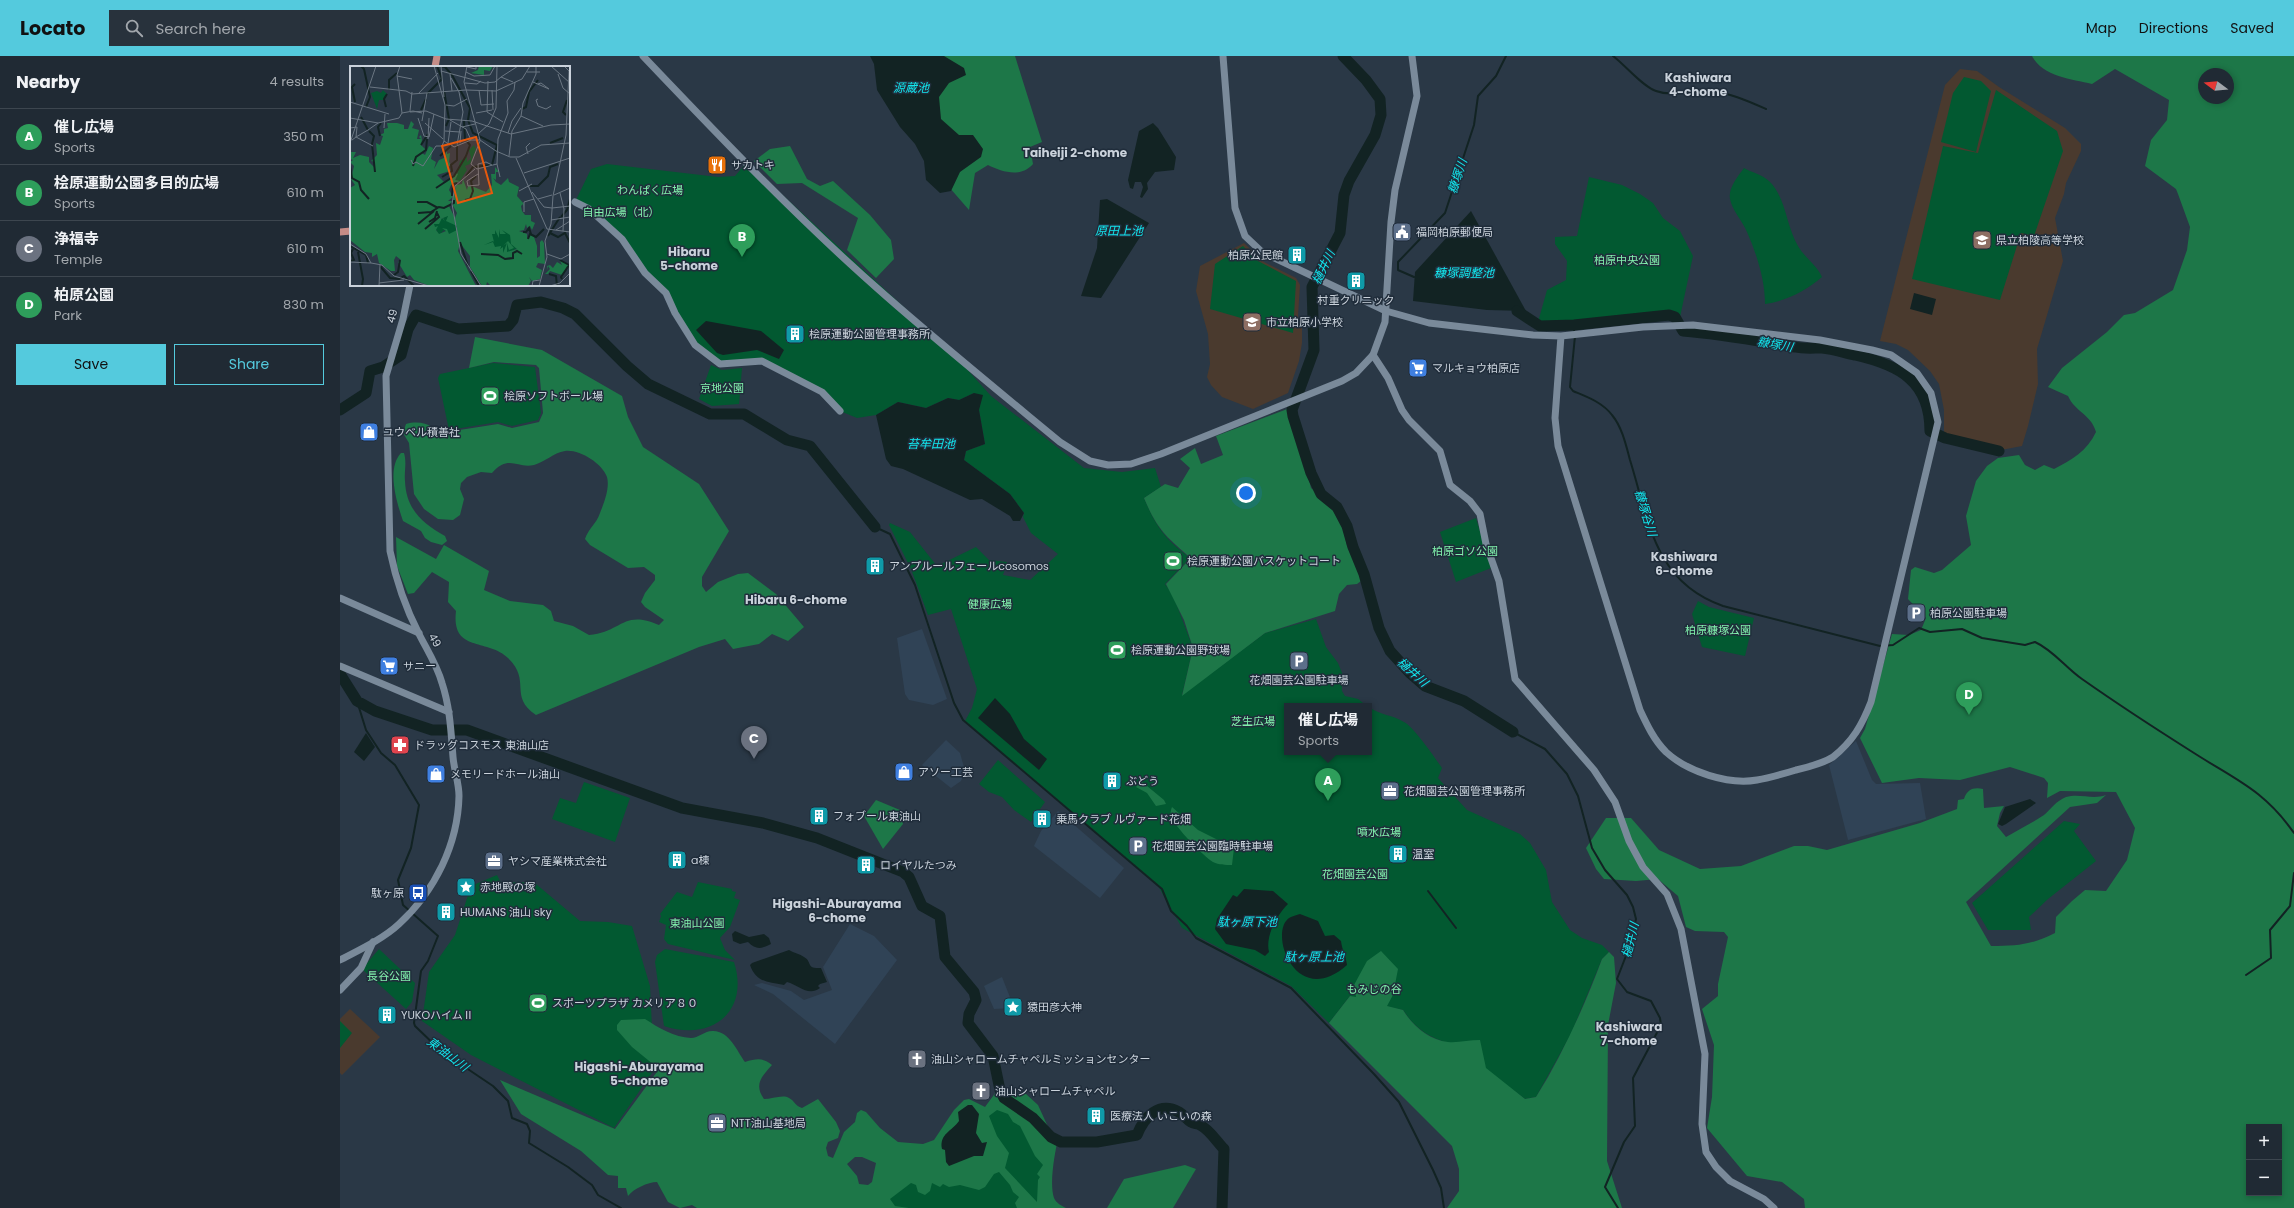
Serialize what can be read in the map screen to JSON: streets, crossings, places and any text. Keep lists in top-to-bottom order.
{
  "streets": {
    "street": ["49"]
  },
  "districts": [
    "Kashiwara 4-chome",
    "Taiheiji 2-chome",
    "Hibaru 5-chome",
    "Kashiwara 6-chome",
    "Hibaru 6-chome",
    "Higashi-Aburayama 6-chome",
    "Kashiwara 7-chome",
    "Higashi-Aburayama 5-chome"
  ],
  "water": [
    "源蔵池",
    "糠塚川",
    "原田上池",
    "樋井川",
    "糠塚調整池",
    "苔牟田池",
    "糠塚谷川",
    "駄ヶ原下池",
    "駄ヶ原上池",
    "東油山川"
  ],
  "parks": [
    "わんぱく広場",
    "自由広場（北）",
    "柏原中央公園",
    "京地公園",
    "柏原ゴソ公園",
    "健康広場",
    "柏原糠塚公園",
    "芝生広場",
    "噴水広場",
    "花畑園芸公園",
    "東油山公園",
    "長谷公園",
    "もみじの谷"
  ],
  "places": {
    "restaurant": ["サカトキ"],
    "public building": ["福岡柏原郵便局"],
    "school or university": ["県立柏陵高等学校", "市立柏原小学校"],
    "building": [
      "柏原公民館",
      "村重クリニック",
      "桧原運動公園管理事務所",
      "アンプルールフェールcosomos",
      "ぶどう",
      "フォブール東油山",
      "乗馬クラブ ルヴァード花畑",
      "温室",
      "a棟",
      "ロイヤルたつみ",
      "HUMANS 油山 sky",
      "YUKOハイムⅡ",
      "医療法人 いこいの森"
    ],
    "supermarket": ["マルキョウ柏原店", "サニー"],
    "sports": [
      "桧原ソフトボール場",
      "桧原運動公園バスケットコート",
      "桧原運動公園野球場",
      "スポーツプラザ カメリア８０"
    ],
    "shop": ["ユウベル積善社", "アソー工芸", "メモリードホール油山"],
    "parking": ["柏原公園駐車場", "花畑園芸公園駐車場", "花畑園芸公園臨時駐車場"],
    "pharmacy": ["ドラッグコスモス 東油山店"],
    "office": ["花畑園芸公園管理事務所", "ヤシマ産業株式会社", "NTT油山基地局"],
    "place": ["赤地殿の塚", "猿田彦大神"],
    "bus stop": ["駄ヶ原"],
    "church": ["油山シャロームチャペルミッションセンター", "油山シャロームチャペル"]
  },
  "north": "left",
  "page": {
    "header": "Locato",
    "search": "Search here",
    "nav": ["Map", "Directions", "Saved"],
    "heading": ["Nearby", "4 results"],
    "list": [
      {
        "mark": "A",
        "name": "催し広場",
        "note": "Sports",
        "value": "350 m"
      },
      {
        "mark": "B",
        "name": "桧原運動公園多目的広場",
        "note": "Sports",
        "value": "610 m"
      },
      {
        "mark": "C",
        "name": "浄福寺",
        "note": "Temple",
        "value": "610 m"
      },
      {
        "mark": "D",
        "name": "柏原公園",
        "note": "Park",
        "value": "830 m"
      }
    ],
    "pins": [
      "B",
      "D",
      "C",
      "A"
    ],
    "buttons": ["Save", "Share"],
    "popup": ["催し広場", "Sports"],
    "map_buttons": ["+", "−"]
  }
}
